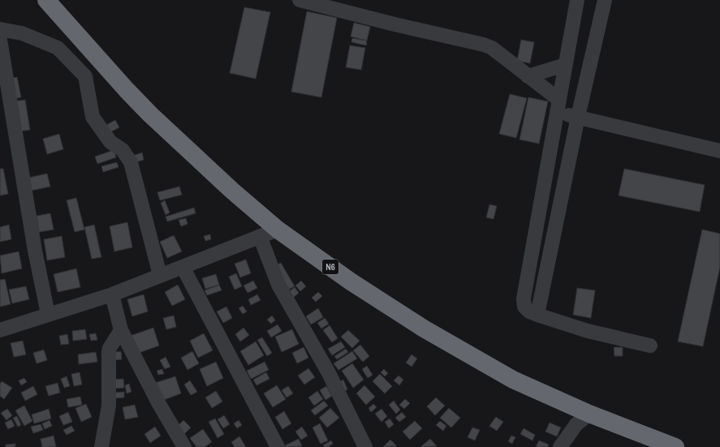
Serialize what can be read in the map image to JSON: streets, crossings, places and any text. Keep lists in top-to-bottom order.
{
  "streets": {
    "highway": ["N6"]
  }
}
